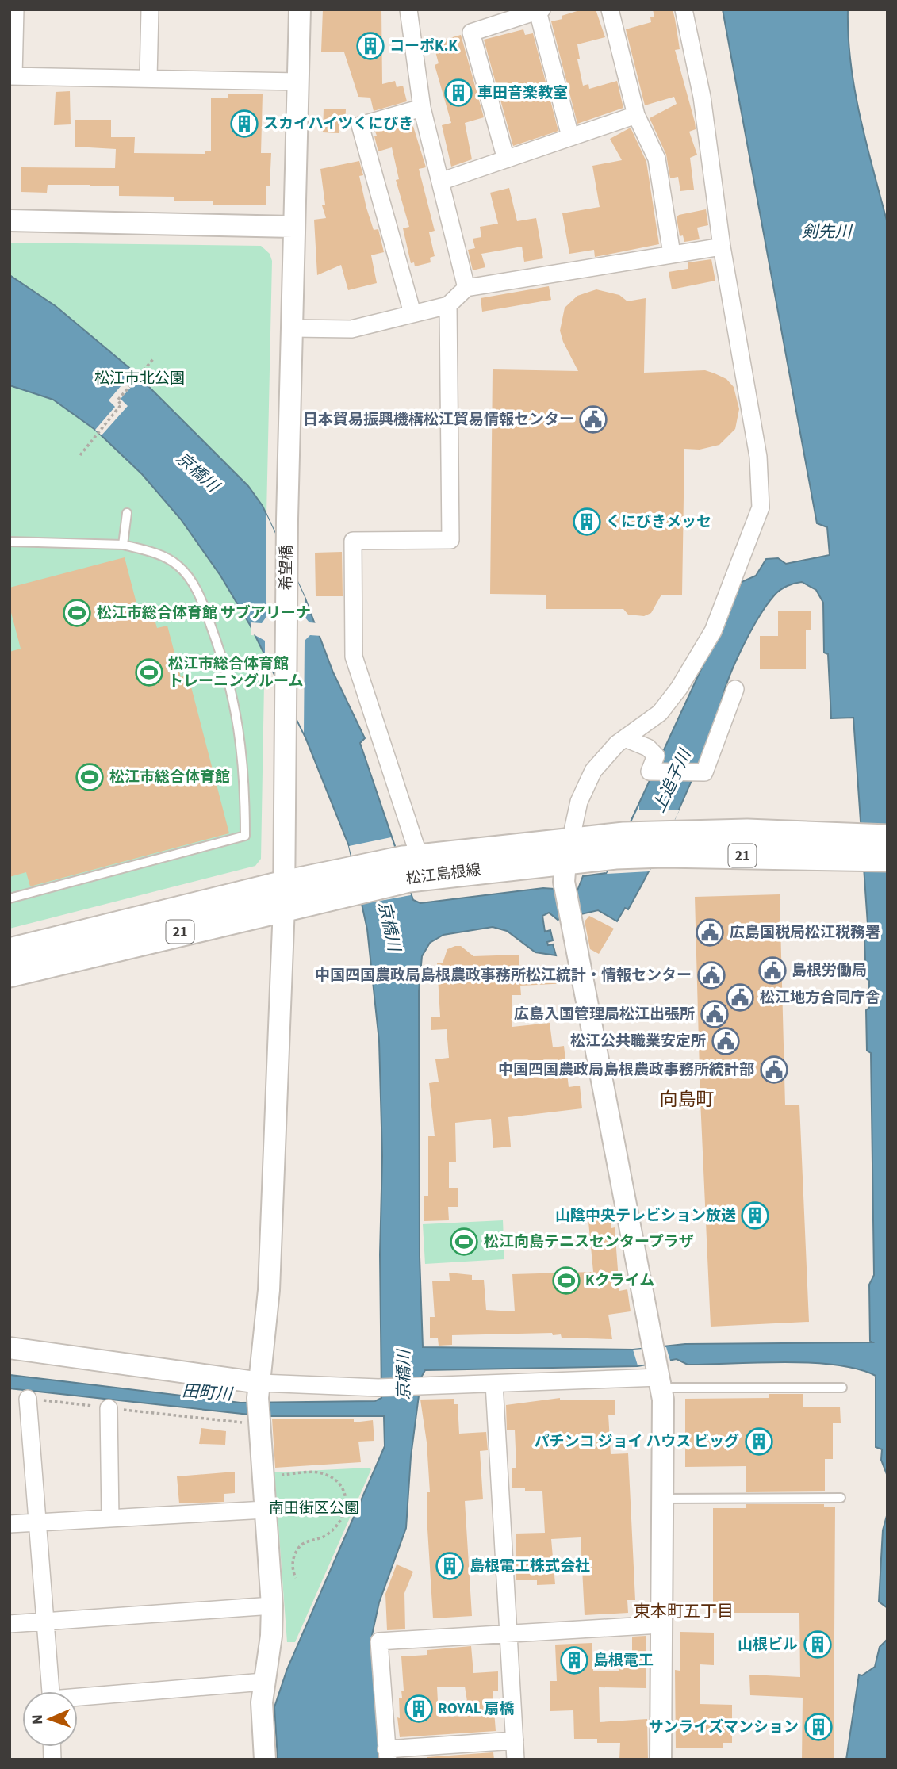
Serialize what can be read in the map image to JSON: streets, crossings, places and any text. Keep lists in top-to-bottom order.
{
  "streets": {
    "main road": ["21", "松江島根線"],
    "street": ["希望橋"]
  },
  "crossings": [
    ["希望橋", "松江島根線"]
  ],
  "districts": ["向島町", "東本町五丁目"],
  "water": [
    "剣先川",
    "京橋川",
    "上追子川",
    "田町川"
  ],
  "parks": ["松江市北公園", "南田街区公園"],
  "places": {
    "building": [
      "コーポK.K",
      "車田音楽教室",
      "スカイハイツくにびき",
      "くにびきメッセ",
      "山陰中央テレビション放送",
      "パチンコ ジョイ ハウス ビッグ",
      "島根電工株式会社",
      "山根ビル",
      "島根電工",
      "ROYAL 扇橋",
      "サンライズマンション"
    ],
    "public building": [
      "日本貿易振興機構松江貿易情報センター",
      "広島国税局松江税務署",
      "島根労働局",
      "中国四国農政局島根農政事務所松江統計・情報センター",
      "松江地方合同庁舎",
      "広島入国管理局松江出張所",
      "松江公共職業安定所",
      "中国四国農政局島根農政事務所統計部"
    ],
    "sports": [
      "松江市総合体育館 サブアリーナ",
      "松江市総合体育館 トレーニングルーム",
      "松江市総合体育館",
      "松江向島テニスセンタープラザ",
      "Kクライム"
    ]
  },
  "north": "left"
}
